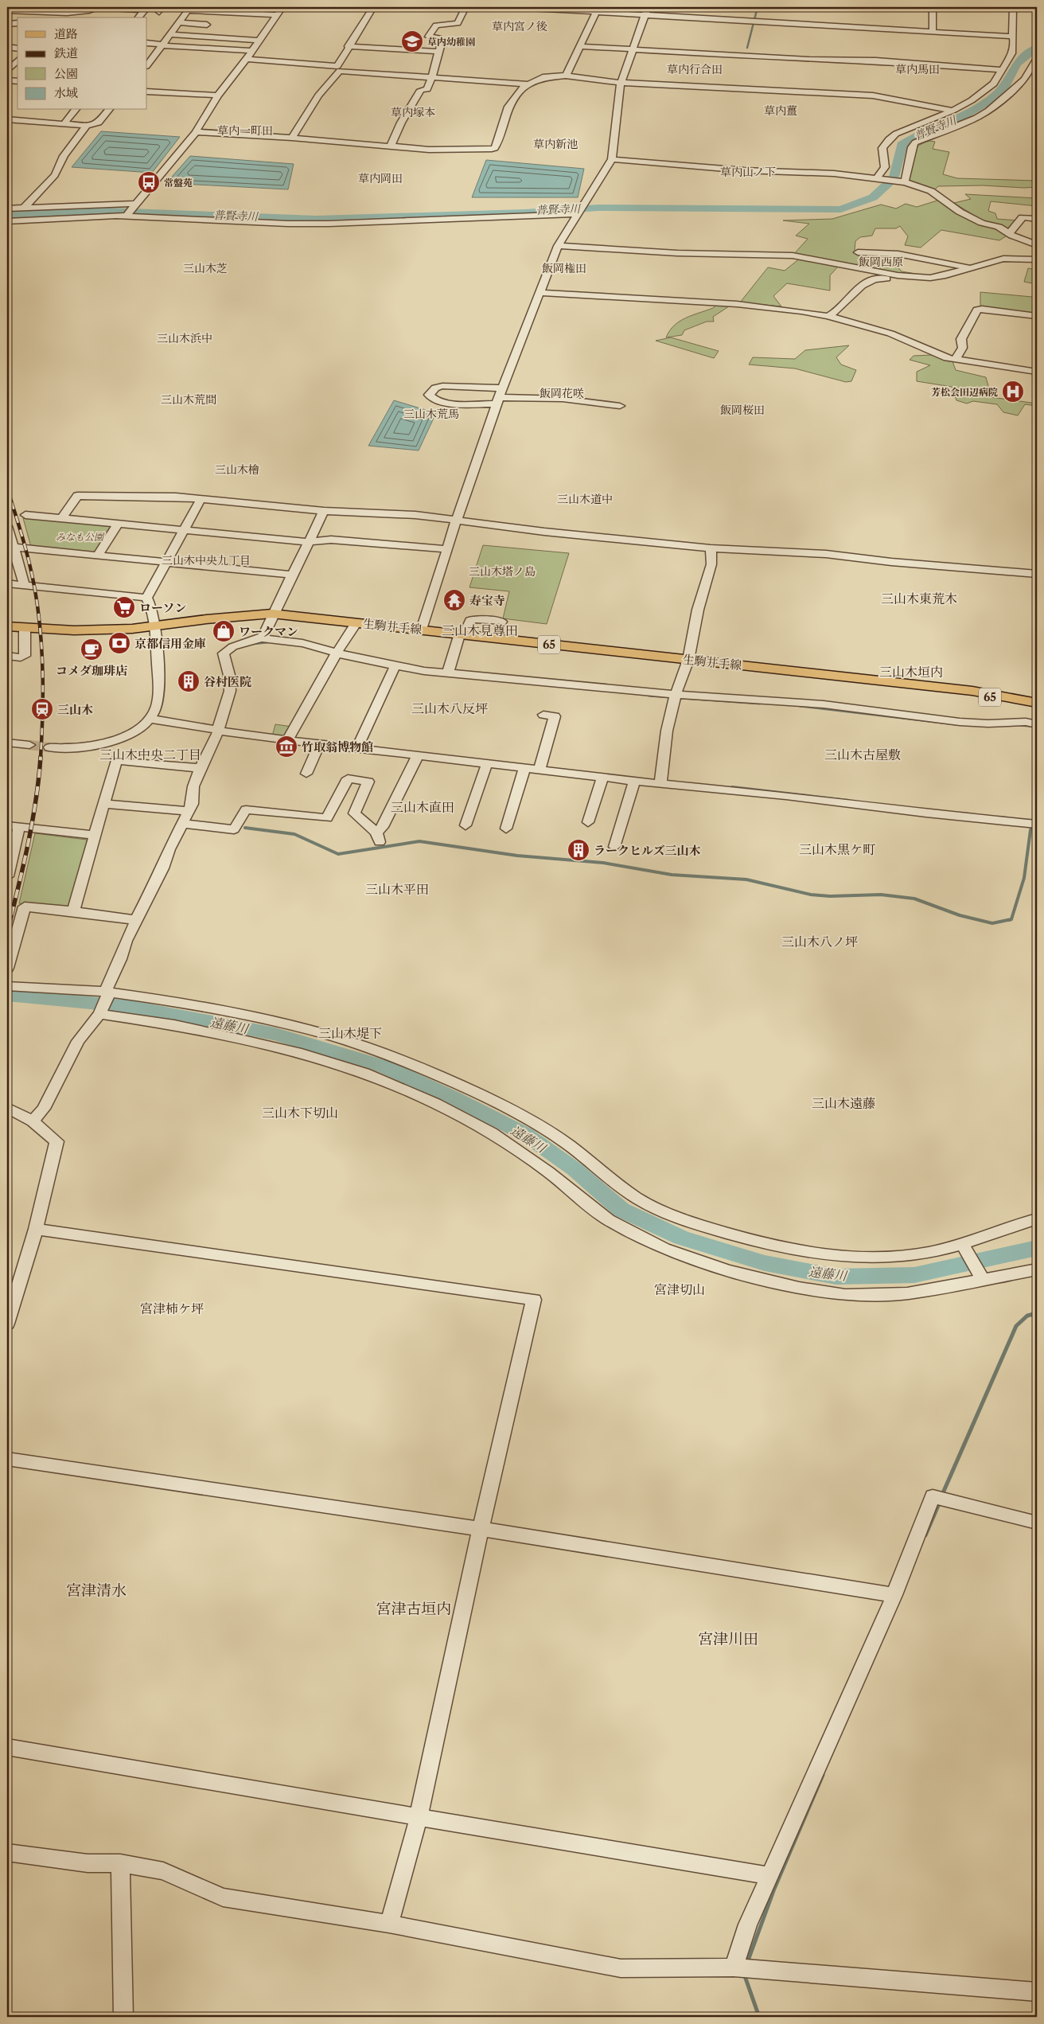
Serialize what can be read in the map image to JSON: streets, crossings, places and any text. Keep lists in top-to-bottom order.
{
  "streets": {
    "main road": ["生駒井手線", "65"]
  },
  "districts": [
    "草内宮ノ後",
    "草内行合田",
    "草内馬田",
    "草内薑",
    "草内塚本",
    "草内一町田",
    "草内新池",
    "草内山ノ下",
    "草内岡田",
    "飯岡西原",
    "三山木芝",
    "飯岡権田",
    "三山木浜中",
    "飯岡花咲",
    "三山木荒間",
    "飯岡桜田",
    "三山木荒馬",
    "三山木檜",
    "三山木道中",
    "三山木中央九丁目",
    "三山木塔ノ島",
    "三山木東荒木",
    "三山木見尊田",
    "三山木垣内",
    "三山木八反坪",
    "三山木中央二丁目",
    "三山木古屋敷",
    "三山木直田",
    "三山木黒ケ町",
    "三山木平田",
    "三山木八ノ坪",
    "三山木堤下",
    "三山木遠藤",
    "三山木下切山",
    "宮津切山",
    "宮津柿ケ坪",
    "宮津清水",
    "宮津古垣内",
    "宮津川田"
  ],
  "water": ["普賢寺川", "遠藤川"],
  "parks": ["みなも公園"],
  "places": {
    "school or university": ["草内幼稚園"],
    "bus stop": ["常盤苑"],
    "hospital": ["芳松会田辺病院"],
    "temple": ["寿宝寺"],
    "supermarket": ["ローソン"],
    "shop": ["ワークマン"],
    "bank": ["京都信用金庫"],
    "cafe": ["コメダ珈琲店"],
    "building": ["谷村医院", "ラークヒルズ三山木"],
    "station": ["三山木"],
    "museum": ["竹取翁博物館"]
  },
  "legend": [
    "道路",
    "鉄道",
    "公園",
    "水域"
  ]
}
